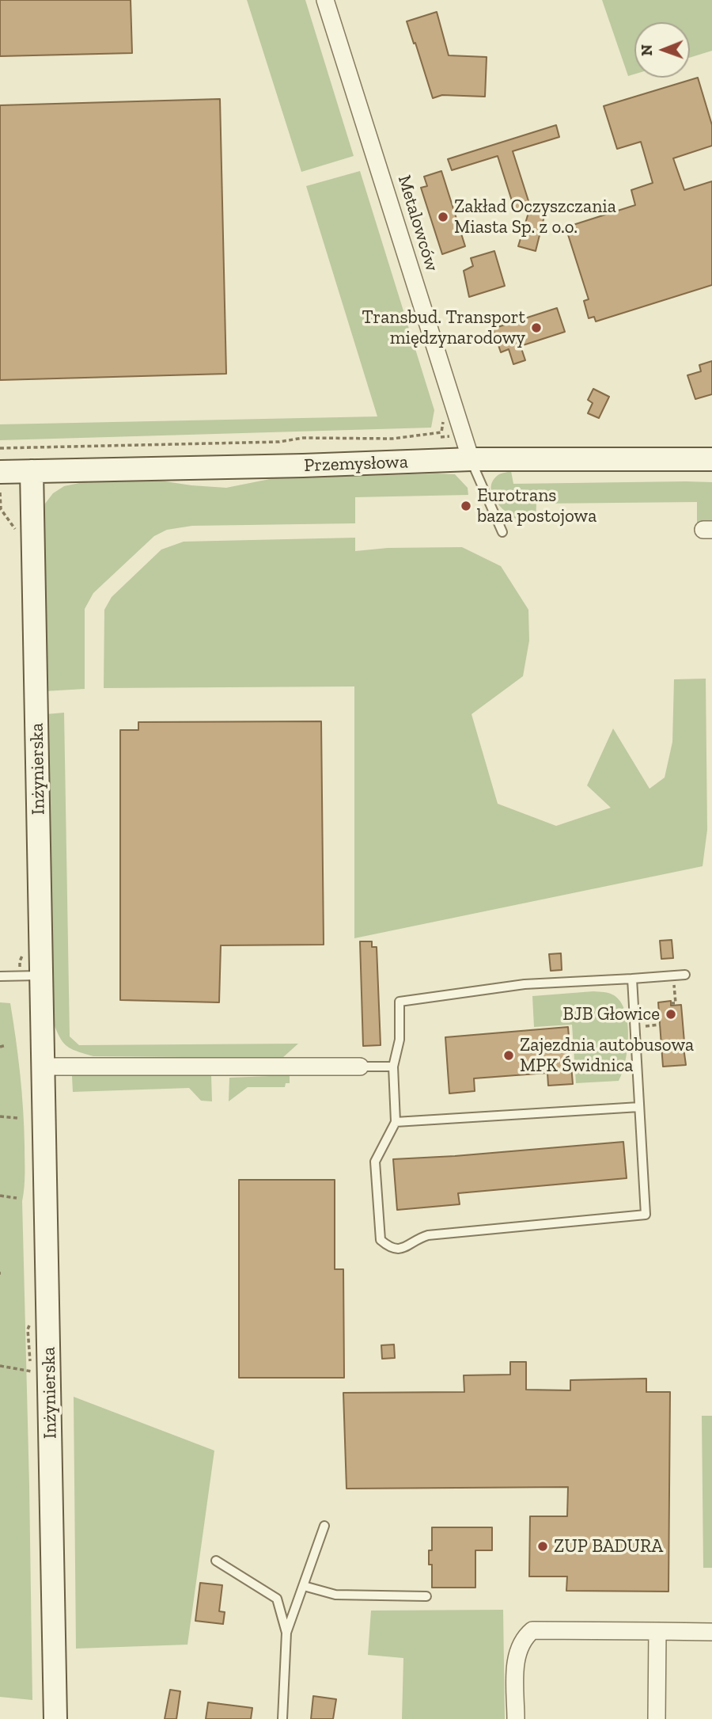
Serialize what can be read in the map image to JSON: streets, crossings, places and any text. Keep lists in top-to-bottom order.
{
  "streets": {
    "street": ["Metalowców", "Przemysłowa", "Inżynierska"]
  },
  "crossings": [
    ["Metalowców", "Przemysłowa"],
    ["Przemysłowa", "Inżynierska"]
  ],
  "places": [
    "Zakład Oczyszczania Miasta Sp. z o.o.",
    "Transbud. Transport międzynarodowy",
    "Eurotrans baza postojowa",
    "BJB Głowice",
    "Zajezdnia autobusowa MPK Świdnica",
    "ZUP BADURA"
  ],
  "north": "left"
}
